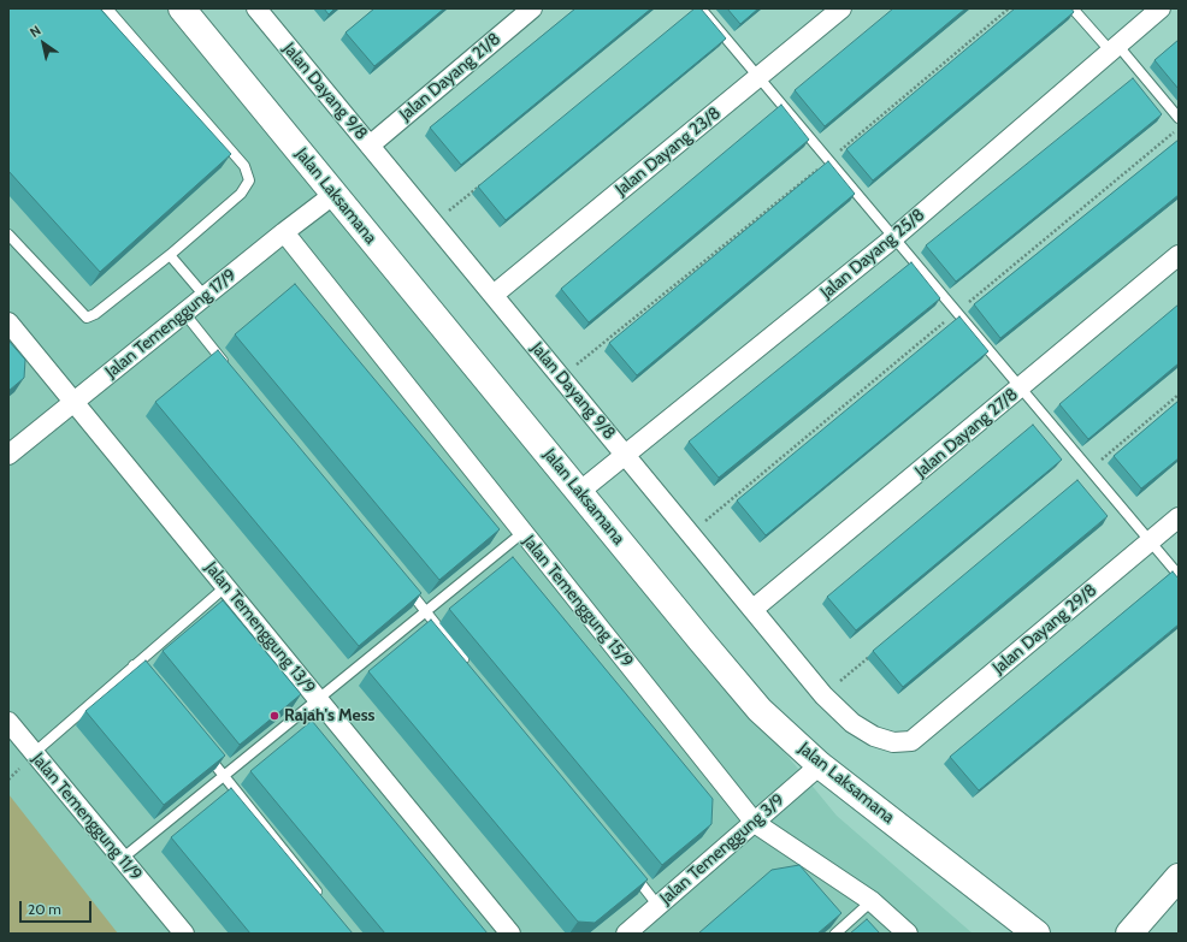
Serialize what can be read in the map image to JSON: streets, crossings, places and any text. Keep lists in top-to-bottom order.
{
  "streets": {
    "street": [
      "Jalan Dayang 21/8",
      "Jalan Dayang 9/8",
      "Jalan Dayang 23/8",
      "Jalan Laksamana",
      "Jalan Dayang 25/8",
      "Jalan Temenggung 17/9",
      "Jalan Dayang 27/8",
      "Jalan Temenggung 15/9",
      "Jalan Temenggung 13/9",
      "Jalan Dayang 29/8",
      "Jalan Temenggung 11/9",
      "Jalan Temenggung 3/9"
    ]
  },
  "crossings": [
    ["Jalan Dayang 21/8", "Jalan Dayang 9/8"],
    ["Jalan Dayang 9/8", "Jalan Dayang 23/8"],
    ["Jalan Dayang 9/8", "Jalan Dayang 25/8"],
    ["Jalan Dayang 9/8", "Jalan Dayang 27/8"],
    ["Jalan Dayang 9/8", "Jalan Dayang 29/8"],
    ["Jalan Laksamana", "Jalan Dayang 25/8"],
    ["Jalan Laksamana", "Jalan Temenggung 17/9"],
    ["Jalan Laksamana", "Jalan Temenggung 3/9"],
    ["Jalan Temenggung 17/9", "Jalan Temenggung 15/9"],
    ["Jalan Temenggung 17/9", "Jalan Temenggung 13/9"],
    ["Jalan Temenggung 15/9", "Jalan Temenggung 3/9"]
  ],
  "places": ["Rajah's Mess"],
  "scale_bar": "20 m",
  "north": "top left"
}
